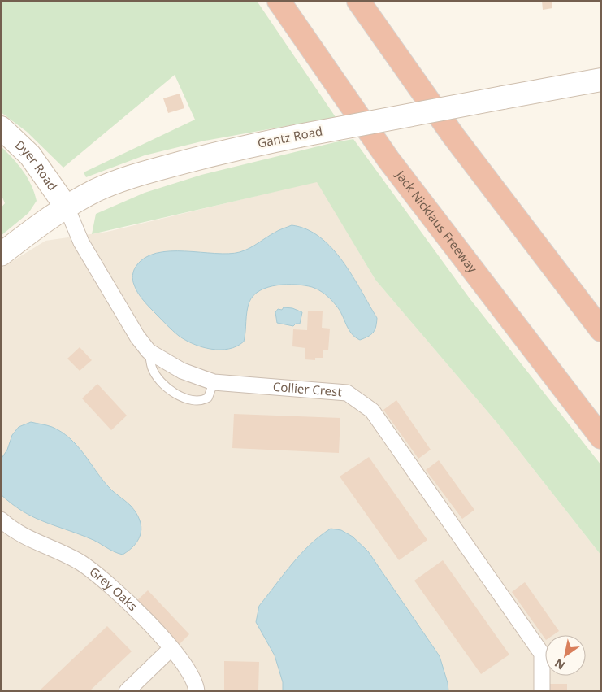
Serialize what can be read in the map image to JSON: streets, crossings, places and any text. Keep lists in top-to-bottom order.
{
  "streets": {
    "highway": ["Jack Nicklaus Freeway"],
    "main road": ["Gantz Road", "Dyer Road"],
    "street": ["Collier Crest", "Grey Oaks"]
  },
  "crossings": [
    ["Gantz Road", "Dyer Road"],
    ["Gantz Road", "Collier Crest"],
    ["Dyer Road", "Collier Crest"]
  ],
  "north": "bottom left"
}
